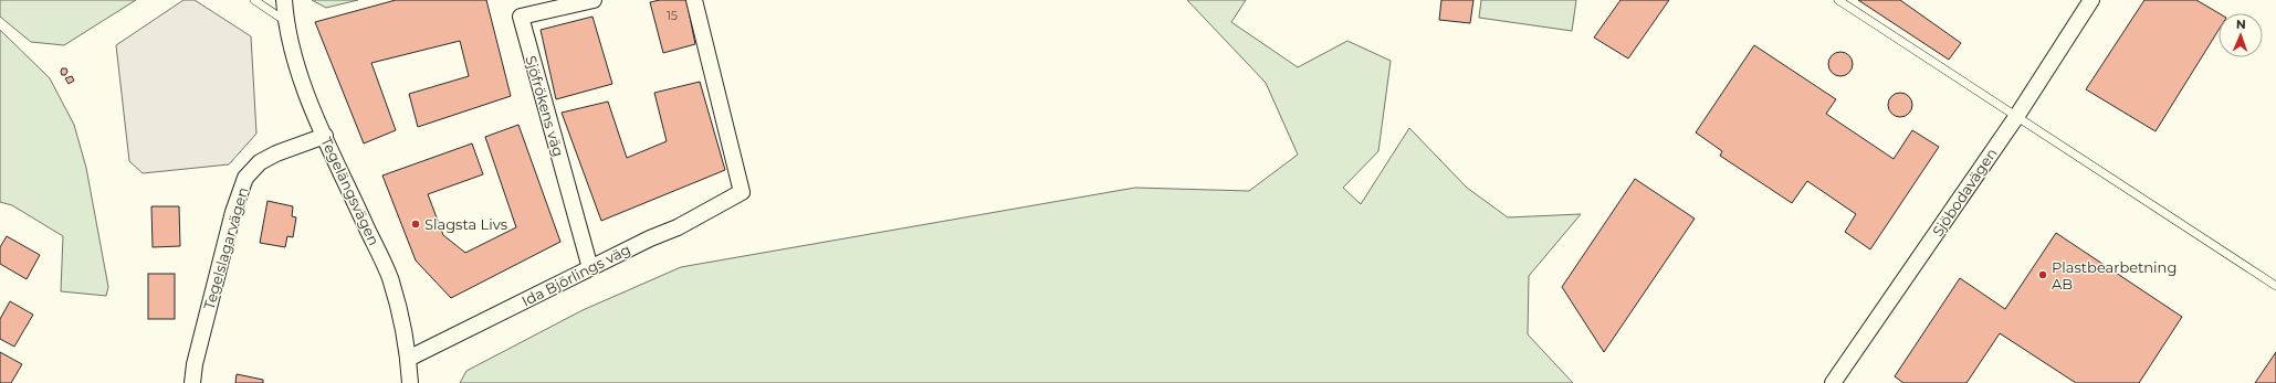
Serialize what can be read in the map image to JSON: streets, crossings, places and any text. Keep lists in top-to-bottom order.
{
  "streets": {
    "street": [
      "Sjöfrökens väg",
      "Tegelängsvägen",
      "Sjöbodavägen",
      "Tegelslagarvägen",
      "Ida Björlings väg"
    ]
  },
  "crossings": [
    ["Sjöfrökens väg", "Ida Björlings väg"],
    ["Tegelängsvägen", "Tegelslagarvägen"],
    ["Tegelängsvägen", "Ida Björlings väg"]
  ],
  "places": ["Slagsta Livs", "Plastbearbetning AB"],
  "house_numbers": ["15"],
  "north": "top"
}
